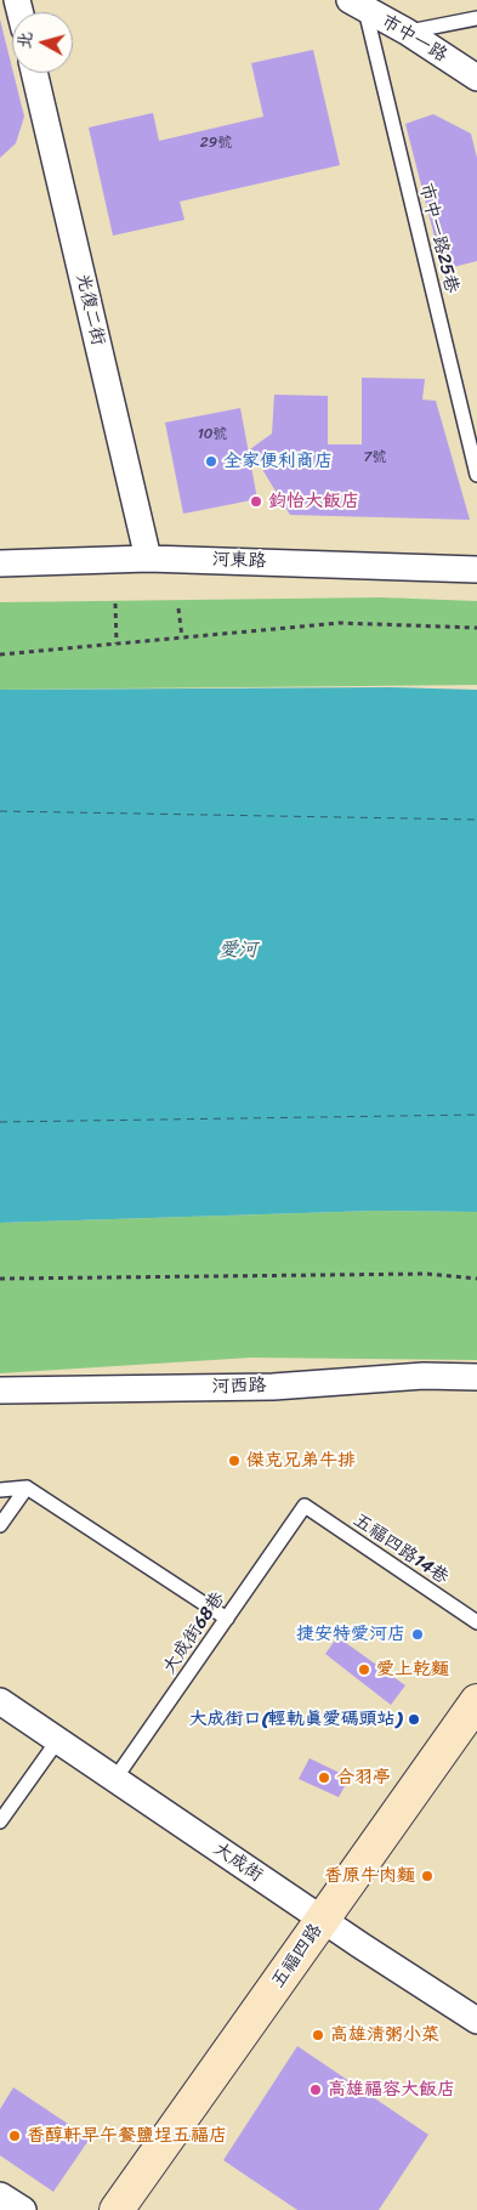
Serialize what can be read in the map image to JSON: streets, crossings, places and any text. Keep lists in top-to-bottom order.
{
  "streets": {
    "street": [
      "市中一路",
      "光復二街",
      "河東路",
      "河西路",
      "大成街",
      "五福四路"
    ],
    "lane": ["市中一路25巷", "五福四路14巷", "大成街68巷"]
  },
  "crossings": [
    ["市中一路", "市中一路25巷"],
    ["光復二街", "河東路"],
    ["五福四路14巷", "大成街68巷"],
    ["大成街68巷", "大成街"],
    ["大成街", "五福四路"]
  ],
  "water": ["愛河"],
  "places": [
    "全家便利商店",
    "鈞怡大飯店",
    "傑克兄弟牛排",
    "捷安特愛河店",
    "愛上乾麵",
    "大成街口(輕軌真愛碼頭站)",
    "合羽亭",
    "香原牛肉麵",
    "高雄清粥小菜",
    "高雄福容大飯店",
    "香醇軒早午餐鹽埕五福店"
  ],
  "house_numbers": ["29號", "10號", "7號"],
  "north": "left"
}
